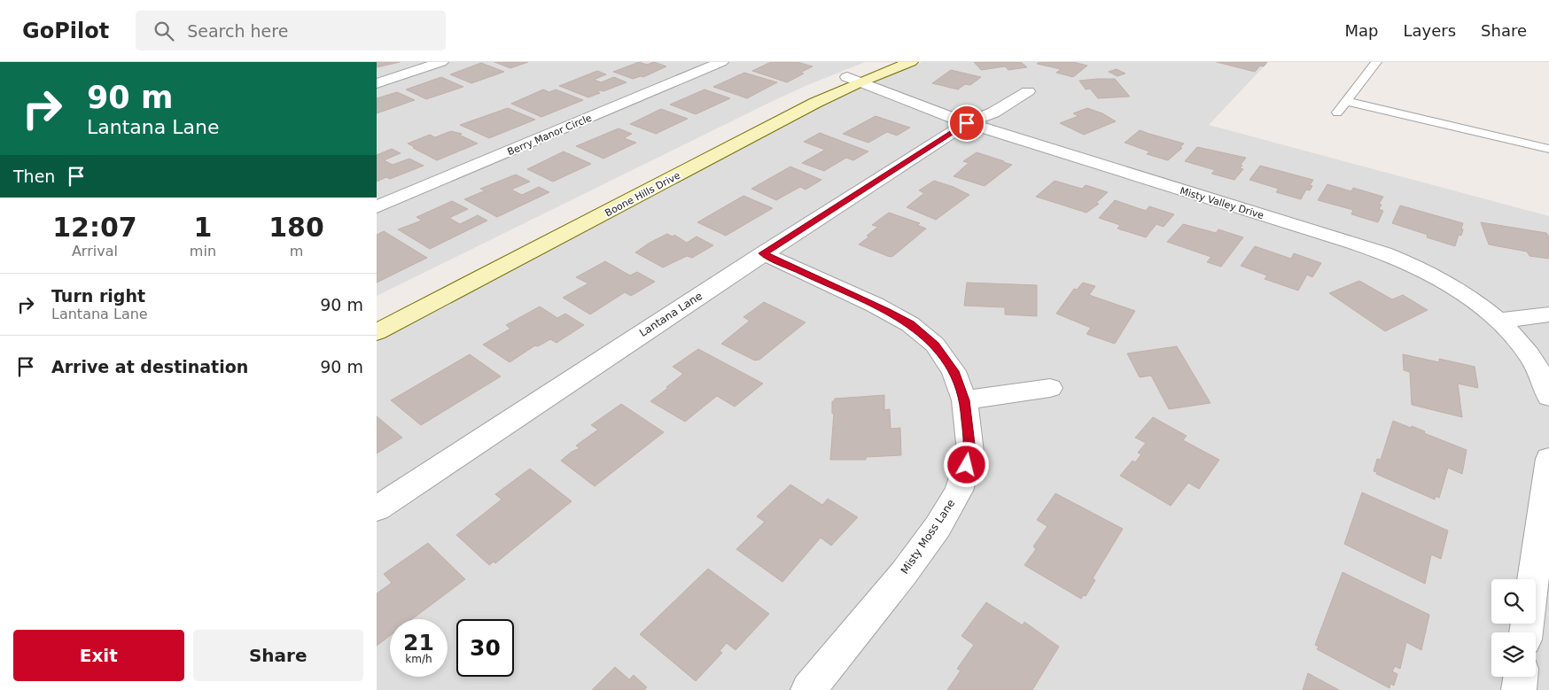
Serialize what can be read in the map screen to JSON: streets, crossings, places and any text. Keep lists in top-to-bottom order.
{
  "streets": {
    "street": [
      "Berry Manor Circle",
      "Boone Hills Drive",
      "Misty Valley Drive",
      "Lantana Lane",
      "Misty Moss Lane"
    ]
  },
  "crossings": [
    ["Boone Hills Drive", "Misty Valley Drive"],
    ["Misty Valley Drive", "Lantana Lane"],
    ["Lantana Lane", "Misty Moss Lane"]
  ],
  "page": {
    "header": "GoPilot",
    "search": "Search here",
    "nav": ["Map", "Layers", "Share"],
    "turn": ["90 m", "Lantana Lane"],
    "then": "Then",
    "eta": [
      "12:07",
      "Arrival",
      "1",
      "min",
      "180",
      "m"
    ],
    "list": [
      {
        "name": "Turn right",
        "note": "Lantana Lane",
        "value": "90 m"
      },
      {
        "name": "Arrive at destination",
        "value": "90 m"
      }
    ],
    "speed": "21 km/h",
    "limit": "30",
    "buttons": ["Exit", "Share"]
  }
}
